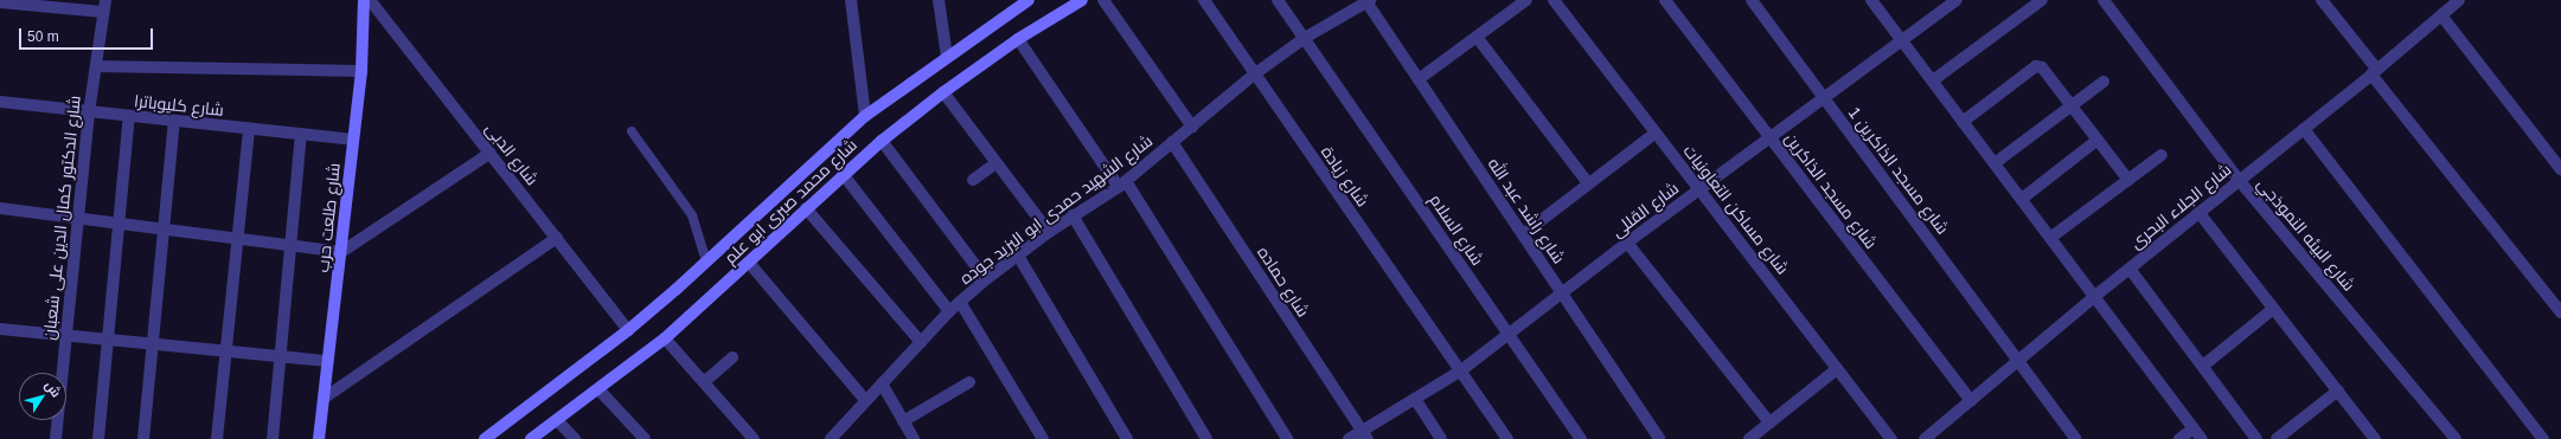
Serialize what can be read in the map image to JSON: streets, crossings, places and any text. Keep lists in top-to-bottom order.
{
  "streets": {
    "street": [
      "شارع كليوباترا",
      "شارع الدبى",
      "شارع مسجد الذاكرين 1",
      "شارع زيادة",
      "شارع مسجد الذاكرين",
      "شارع محمد صبرى ابو علم",
      "شارع الجلاء البحرى",
      "شارع الشهيد حمدى ابو اليزيد جوده",
      "شارع القللى",
      "شارع مساكن التعاونيات",
      "شارع راشد عبد الله",
      "شارع الدكتور كمال الدين على شعبان",
      "شارع طلعت حرب",
      "شارع السلام",
      "شارع البيئه النموذجي",
      "شارع حماده"
    ]
  },
  "crossings": [
    ["شارع كليوباترا", "شارع الدكتور كمال الدين على شعبان"],
    ["شارع كليوباترا", "شارع طلعت حرب"],
    ["شارع الدبى", "شارع محمد صبرى ابو علم"],
    ["شارع مسجد الذاكرين 1", "شارع الجلاء البحرى"],
    ["شارع مسجد الذاكرين 1", "شارع القللى"],
    ["شارع زيادة", "شارع الشهيد حمدى ابو اليزيد جوده"],
    ["شارع زيادة", "شارع القللى"],
    ["شارع مسجد الذاكرين", "شارع الجلاء البحرى"],
    ["شارع مسجد الذاكرين", "شارع القللى"],
    ["شارع الجلاء البحرى", "شارع البيئه النموذجي"],
    ["شارع الشهيد حمدى ابو اليزيد جوده", "شارع راشد عبد الله"],
    ["شارع الشهيد حمدى ابو اليزيد جوده", "شارع السلام"],
    ["شارع الشهيد حمدى ابو اليزيد جوده", "شارع حماده"],
    ["شارع القللى", "شارع مساكن التعاونيات"],
    ["شارع القللى", "شارع راشد عبد الله"],
    ["شارع القللى", "شارع السلام"],
    ["شارع القللى", "شارع حماده"]
  ],
  "scale_bar": "50 m",
  "north": "top right"
}
